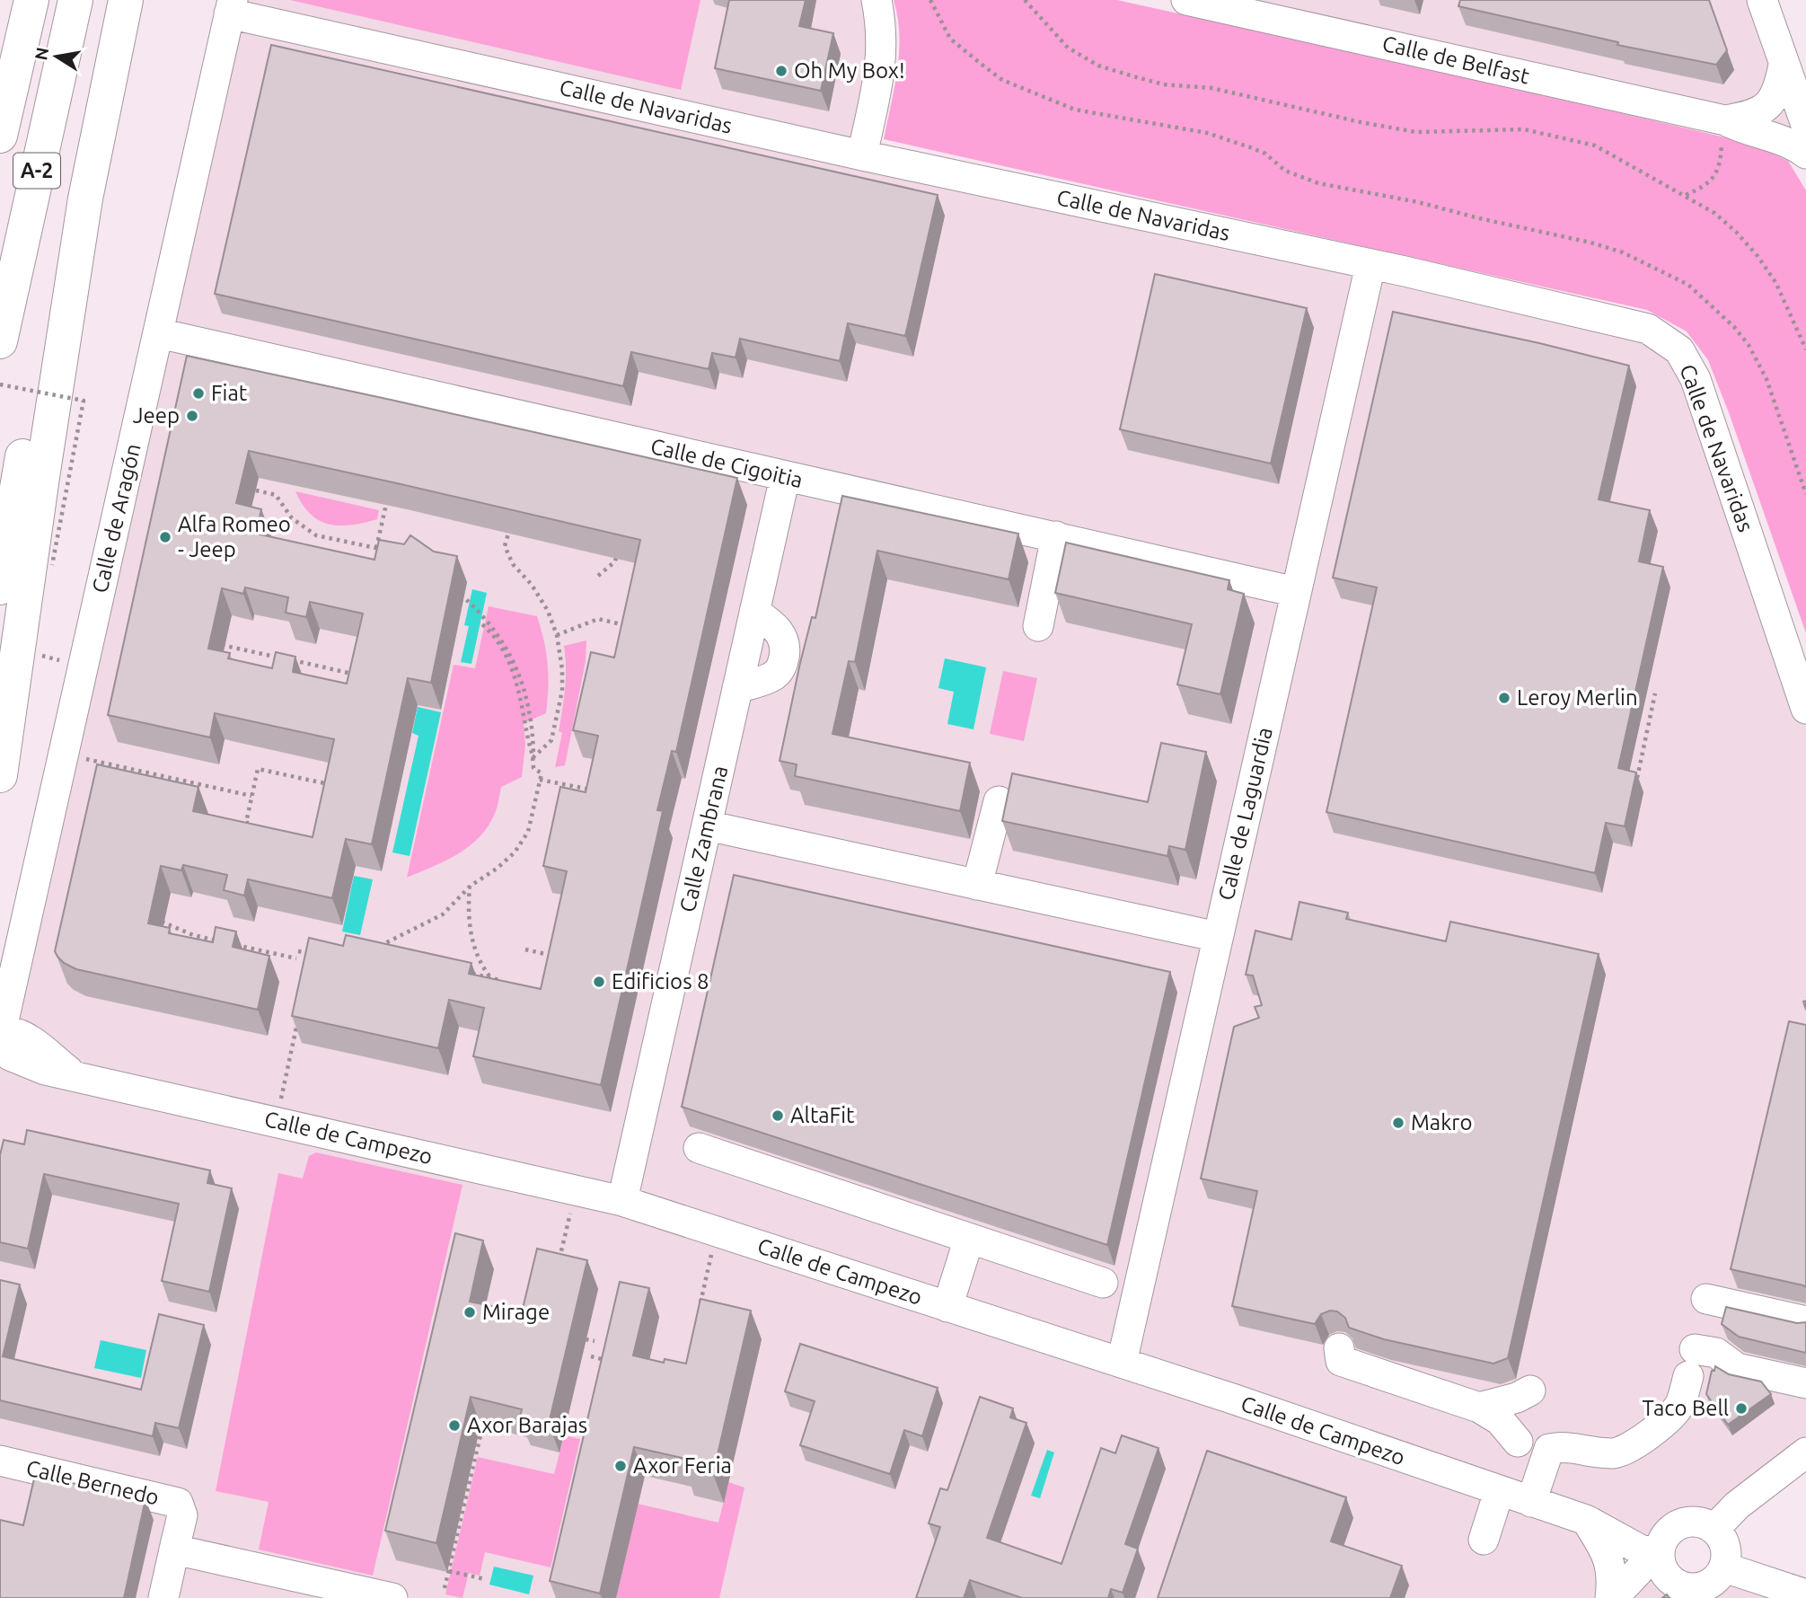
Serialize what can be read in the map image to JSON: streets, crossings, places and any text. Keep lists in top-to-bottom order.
{
  "streets": {
    "highway": ["A-2"],
    "street": [
      "Calle de Belfast",
      "Calle de Navaridas",
      "Calle de Cigoitia",
      "Calle de Aragón",
      "Calle de Laguardia",
      "Calle Zambrana",
      "Calle de Campezo",
      "Calle Bernedo"
    ]
  },
  "crossings": [
    ["Calle de Navaridas", "Calle de Aragón"],
    ["Calle de Navaridas", "Calle de Laguardia"],
    ["Calle de Cigoitia", "Calle de Aragón"],
    ["Calle de Cigoitia", "Calle de Laguardia"],
    ["Calle de Cigoitia", "Calle Zambrana"],
    ["Calle de Aragón", "Calle de Campezo"],
    ["Calle de Laguardia", "Calle de Campezo"],
    ["Calle Zambrana", "Calle de Campezo"]
  ],
  "places": [
    "Oh My Box!",
    "Fiat",
    "Jeep",
    "Alfa Romeo - Jeep",
    "Leroy Merlin",
    "Edificios 8",
    "AltaFit",
    "Makro",
    "Mirage",
    "Taco Bell",
    "Axor Barajas",
    "Axor Feria"
  ],
  "north": "left"
}
